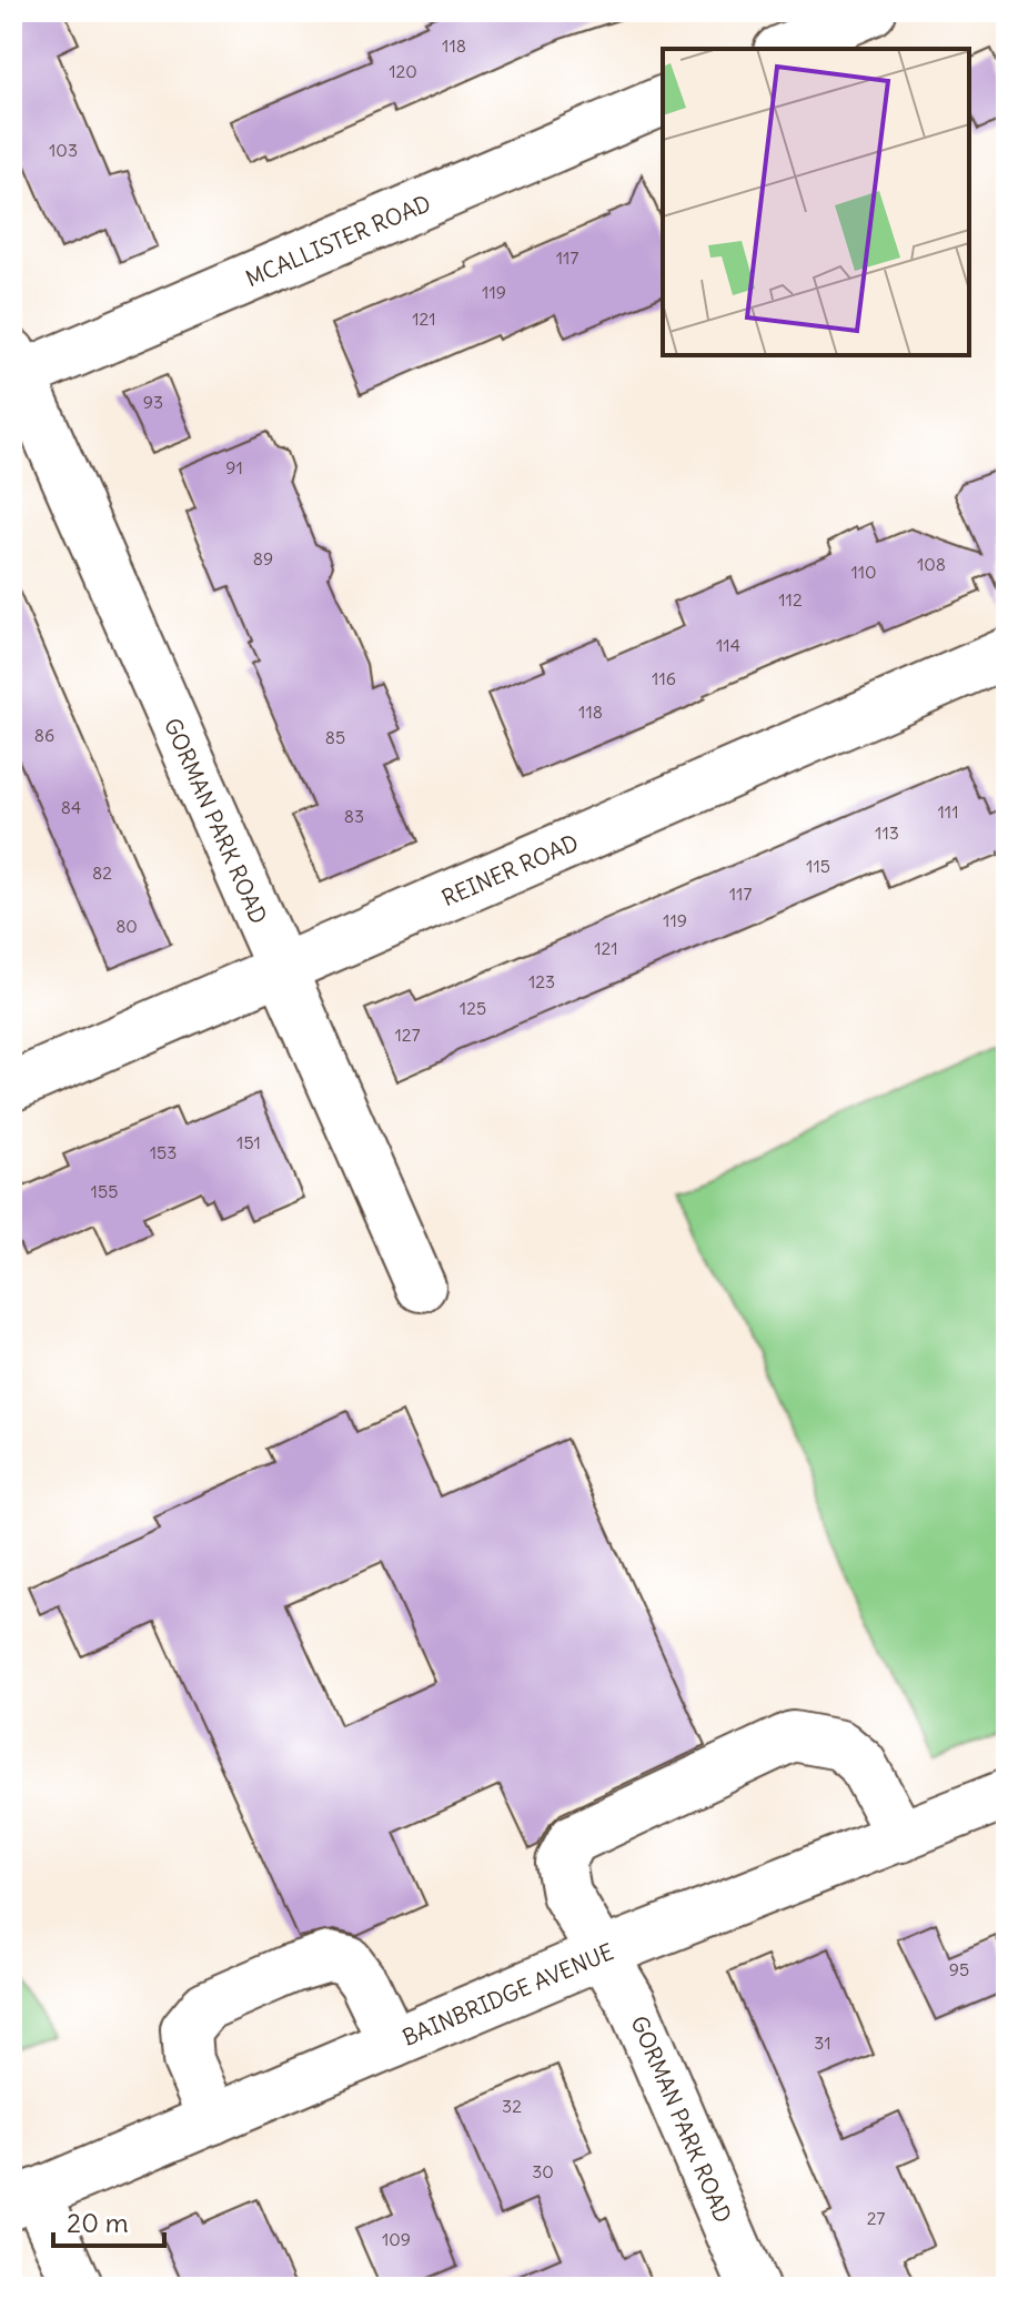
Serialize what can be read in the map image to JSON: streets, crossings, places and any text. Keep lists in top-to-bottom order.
{
  "streets": {
    "street": [
      "MCALLISTER ROAD",
      "GORMAN PARK ROAD",
      "REINER ROAD",
      "BAINBRIDGE AVENUE"
    ]
  },
  "crossings": [
    ["MCALLISTER ROAD", "GORMAN PARK ROAD"],
    ["GORMAN PARK ROAD", "REINER ROAD"],
    ["GORMAN PARK ROAD", "BAINBRIDGE AVENUE"]
  ],
  "house_numbers": [
    "118",
    "120",
    "103",
    "117",
    "119",
    "121",
    "93",
    "91",
    "89",
    "108",
    "110",
    "112",
    "114",
    "116",
    "118",
    "86",
    "85",
    "84",
    "111",
    "83",
    "113",
    "115",
    "82",
    "117",
    "119",
    "80",
    "121",
    "123",
    "125",
    "127",
    "151",
    "153",
    "155",
    "95",
    "31",
    "32",
    "30",
    "27",
    "109"
  ],
  "scale_bar": "20 m"
}
